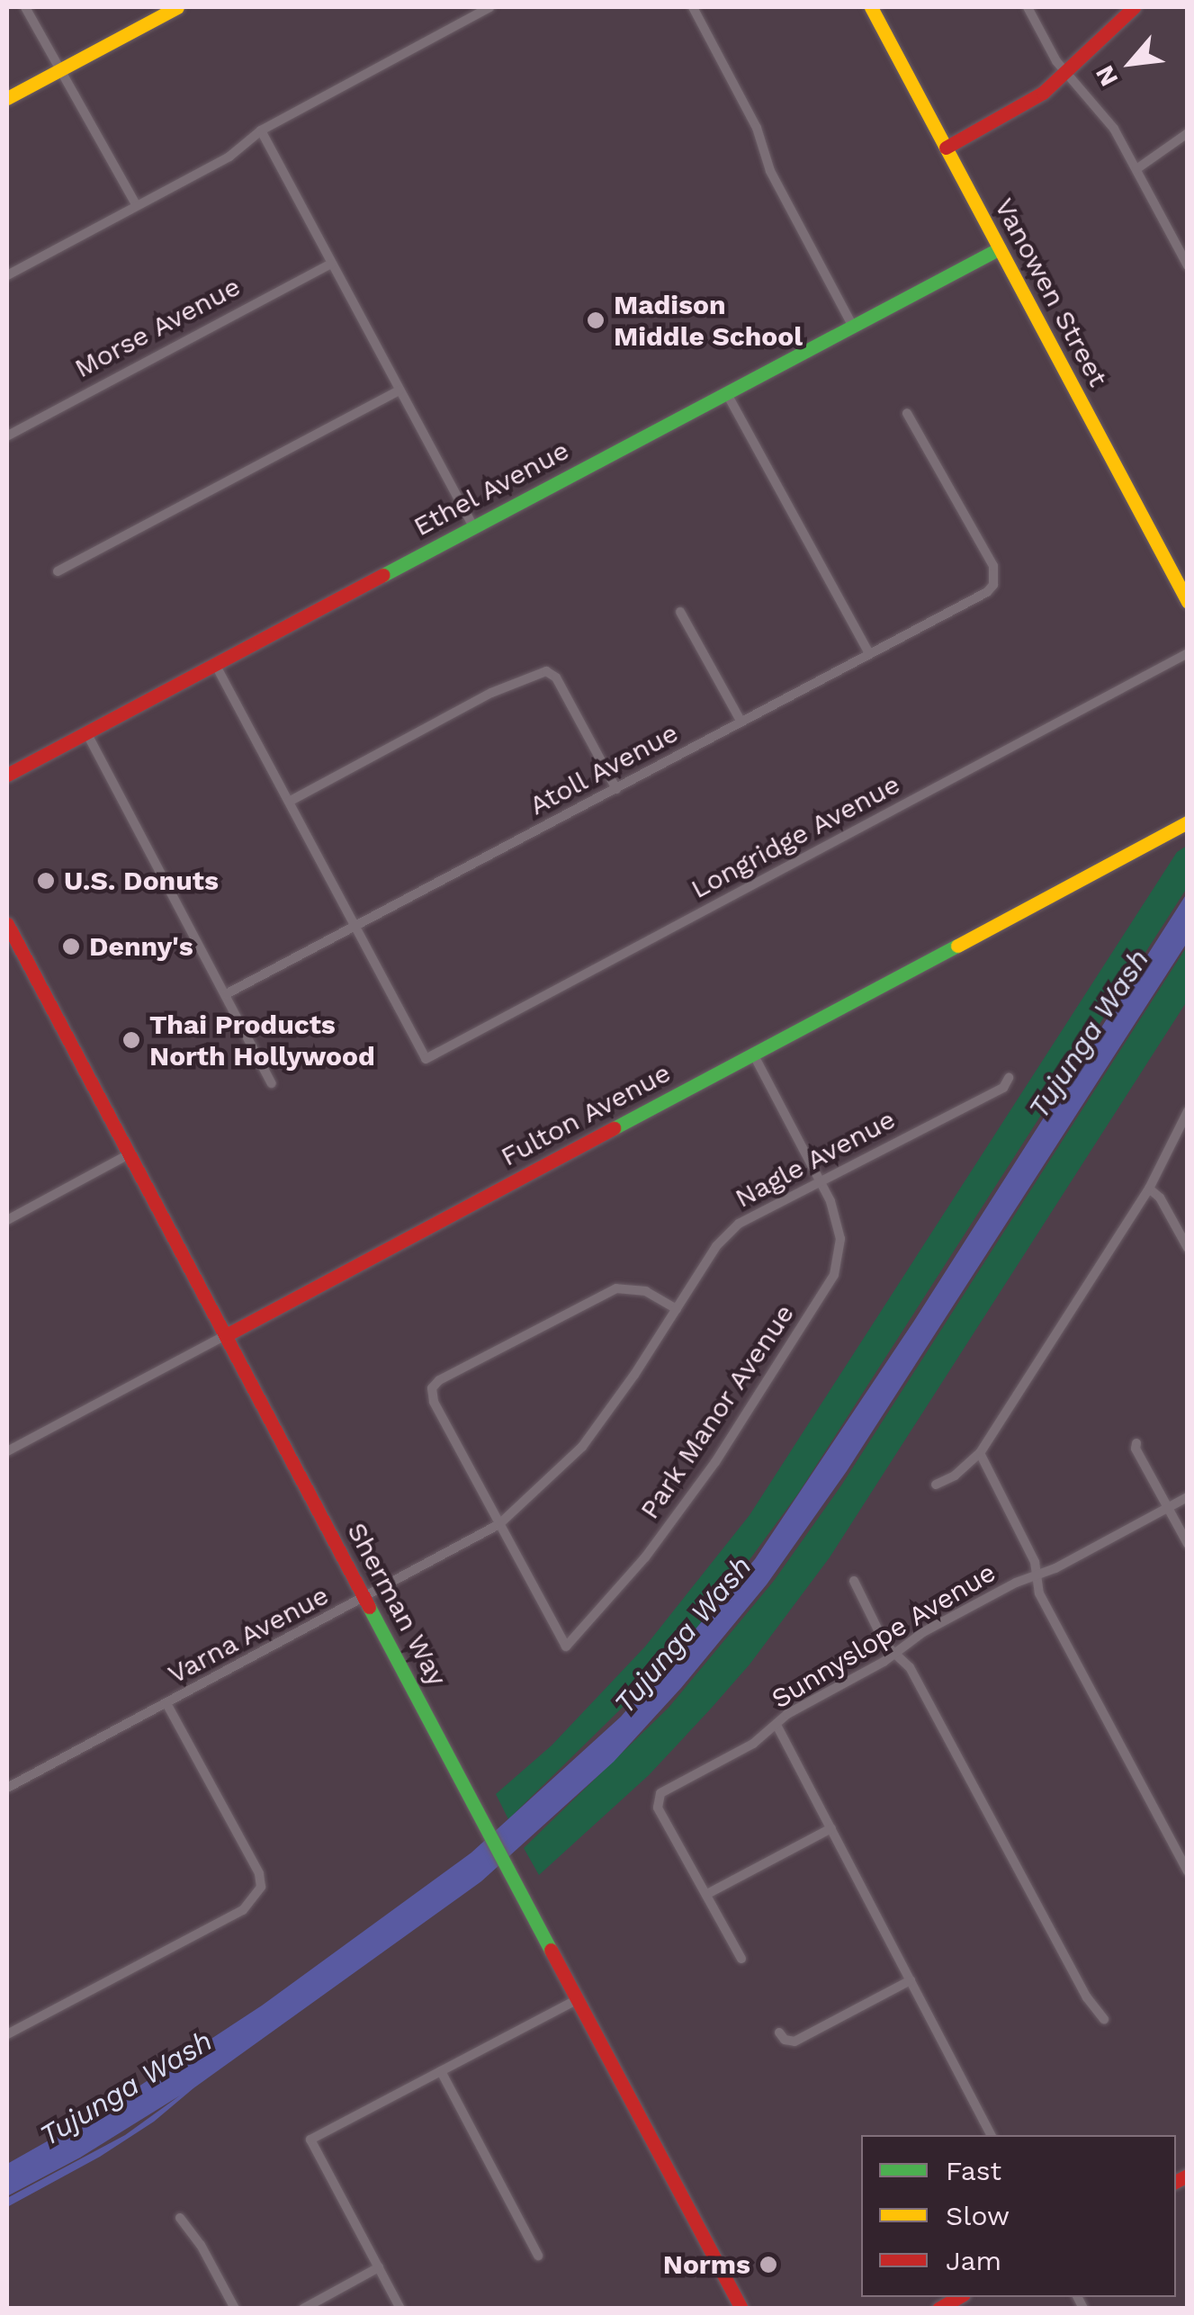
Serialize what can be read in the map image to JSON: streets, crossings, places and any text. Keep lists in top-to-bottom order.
{
  "streets": {
    "main road": [
      "Vanowen Street",
      "Ethel Avenue",
      "Fulton Avenue",
      "Sherman Way"
    ],
    "street": [
      "Morse Avenue",
      "Atoll Avenue",
      "Longridge Avenue",
      "Nagle Avenue",
      "Park Manor Avenue",
      "Varna Avenue",
      "Sunnyslope Avenue"
    ]
  },
  "crossings": [
    ["Vanowen Street", "Ethel Avenue"],
    ["Atoll Avenue", "Longridge Avenue"],
    ["Fulton Avenue", "Park Manor Avenue"],
    ["Fulton Avenue", "Sherman Way"],
    ["Nagle Avenue", "Park Manor Avenue"],
    ["Nagle Avenue", "Varna Avenue"],
    ["Park Manor Avenue", "Varna Avenue"],
    ["Sherman Way", "Varna Avenue"]
  ],
  "water": ["Tujunga Wash"],
  "places": [
    "Madison Middle School",
    "U.S. Donuts",
    "Denny's",
    "Thai Products North Hollywood",
    "Norms"
  ],
  "legend": ["Fast", "Slow", "Jam"],
  "north": "bottom left"
}
